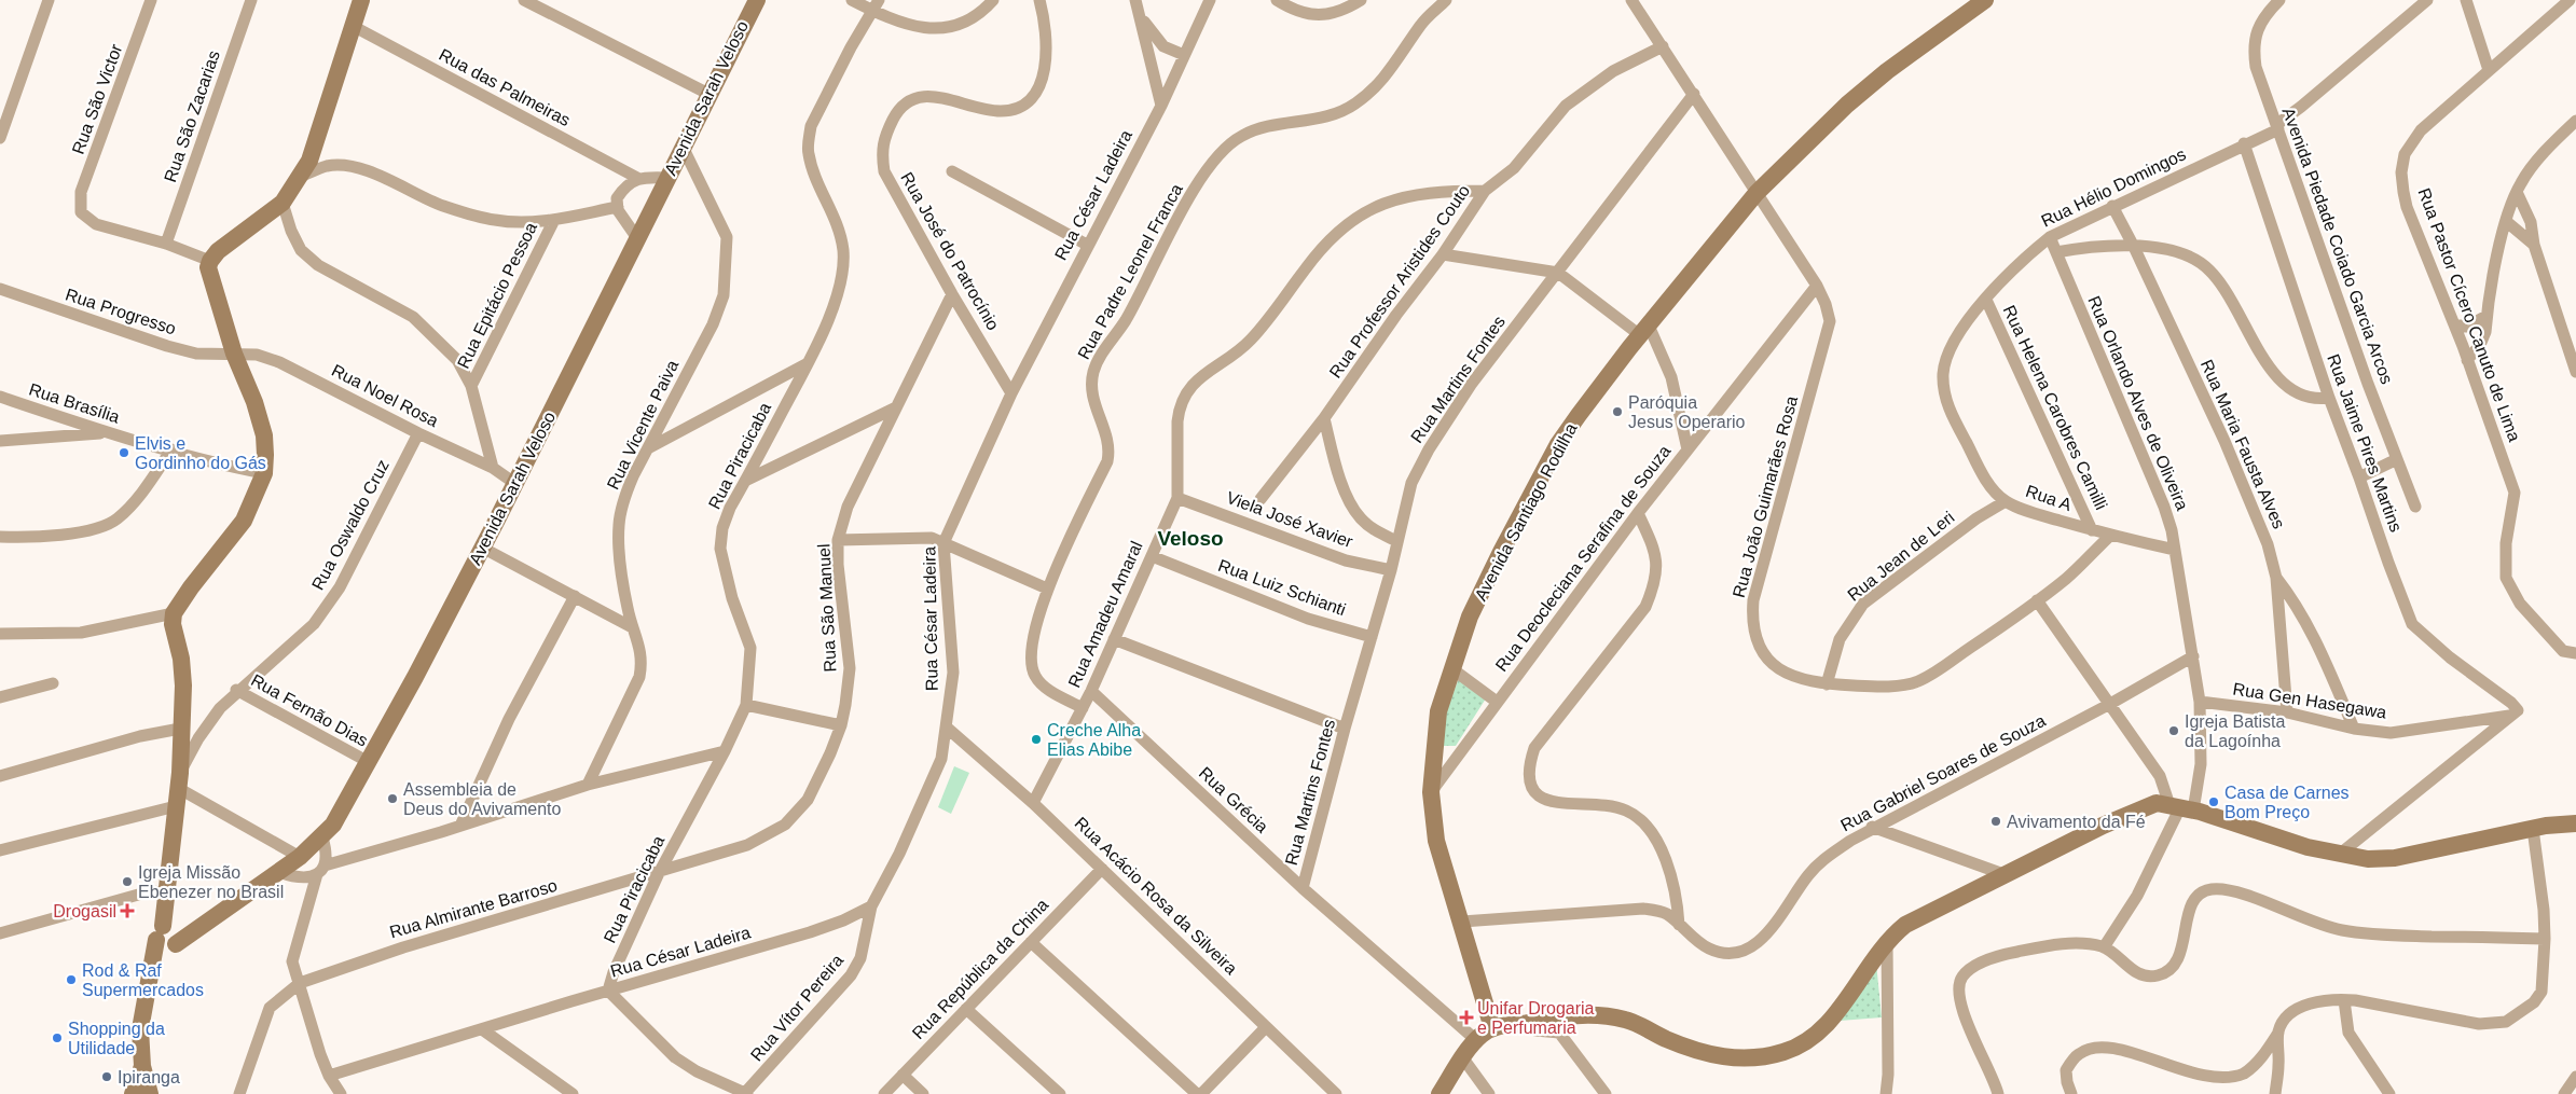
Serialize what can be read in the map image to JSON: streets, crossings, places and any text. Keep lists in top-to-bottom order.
{
  "streets": {
    "main road": ["Avenida Sarah Veloso", "Avenida Santiago Rodilha"],
    "street": [
      "Rua das Palmeiras",
      "Rua São Victor",
      "Rua São Zacarias",
      "Rua Hélio Domingos",
      "Rua César Ladeira",
      "Avenida Piedade Coiado Garcia Arcos",
      "Rua José do Patrocínio",
      "Rua Padre Leonel Franca",
      "Rua Professor Aristides Couto",
      "Rua Epitácio Pessoa",
      "Rua Progresso",
      "Rua Pastor Cícero Canuto de Lima",
      "Rua Martins Fontes",
      "Rua Noel Rosa",
      "Rua Brasília",
      "Rua Orlando Alves de Oliveira",
      "Rua Helena Carobres Camilli",
      "Rua Vicente Paiva",
      "Rua Jaime Pires Martins",
      "Rua Maria Fausta Alves",
      "Rua Piracicaba",
      "Rua João Guimarães Rosa",
      "Rua A",
      "Viela José Xavier",
      "Rua Oswaldo Cruz",
      "Rua Jean de Leri",
      "Rua Deocleciana Serafina de Souza",
      "Rua Luiz Schianti",
      "Rua São Manuel",
      "Rua Amadeu Amaral",
      "Rua Gen Hasegawa",
      "Rua Fernão Dias",
      "Rua Gabriel Soares de Souza",
      "Rua Grécia",
      "Rua Acácio Rosa da Silveira",
      "Rua Almirante Barroso",
      "Rua República da China",
      "Rua Vítor Pereira"
    ]
  },
  "crossings": [
    ["Avenida Sarah Veloso", "Rua Noel Rosa"],
    ["Avenida Sarah Veloso", "Rua Vicente Paiva"],
    ["Avenida Sarah Veloso", "Rua Fernão Dias"],
    ["Rua São Victor", "Rua São Zacarias"],
    ["Rua Hélio Domingos", "Avenida Piedade Coiado Garcia Arcos"],
    ["Rua Hélio Domingos", "Rua Orlando Alves de Oliveira"],
    ["Rua Hélio Domingos", "Rua Helena Carobres Camilli"],
    ["Rua Hélio Domingos", "Rua Jaime Pires Martins"],
    ["Rua Hélio Domingos", "Rua Maria Fausta Alves"],
    ["Rua Hélio Domingos", "Rua A"],
    ["Rua Hélio Domingos", "Rua Jean de Leri"],
    ["Rua César Ladeira", "Rua José do Patrocínio"],
    ["Rua César Ladeira", "Rua Piracicaba"],
    ["Rua César Ladeira", "Rua Acácio Rosa da Silveira"],
    ["Rua César Ladeira", "Rua Vítor Pereira"],
    ["Rua José do Patrocínio", "Rua São Manuel"],
    ["Rua Padre Leonel Franca", "Rua Amadeu Amaral"],
    ["Rua Professor Aristides Couto", "Rua João Guimarães Rosa"],
    ["Rua Professor Aristides Couto", "Rua Amadeu Amaral"],
    ["Rua Progresso", "Rua Noel Rosa"],
    ["Rua Martins Fontes", "Rua João Guimarães Rosa"],
    ["Rua Martins Fontes", "Viela José Xavier"],
    ["Rua Martins Fontes", "Rua Luiz Schianti"],
    ["Rua Martins Fontes", "Rua Grécia"],
    ["Rua Noel Rosa", "Rua Oswaldo Cruz"],
    ["Rua Orlando Alves de Oliveira", "Rua A"],
    ["Rua Orlando Alves de Oliveira", "Rua Gen Hasegawa"],
    ["Rua Orlando Alves de Oliveira", "Rua Gabriel Soares de Souza"],
    ["Rua Helena Carobres Camilli", "Rua A"],
    ["Rua Jaime Pires Martins", "Rua Gen Hasegawa"],
    ["Rua Maria Fausta Alves", "Rua Gen Hasegawa"],
    ["Rua Piracicaba", "Rua São Manuel"],
    ["Rua Piracicaba", "Rua Almirante Barroso"],
    ["Rua João Guimarães Rosa", "Rua A"],
    ["Rua João Guimarães Rosa", "Avenida Santiago Rodilha"],
    ["Rua João Guimarães Rosa", "Rua Jean de Leri"],
    ["Rua João Guimarães Rosa", "Rua Deocleciana Serafina de Souza"],
    ["Rua A", "Rua Jean de Leri"],
    ["Avenida Santiago Rodilha", "Rua Deocleciana Serafina de Souza"],
    ["Avenida Santiago Rodilha", "Rua Gabriel Soares de Souza"],
    ["Viela José Xavier", "Rua Amadeu Amaral"],
    ["Rua Oswaldo Cruz", "Rua Fernão Dias"],
    ["Rua Luiz Schianti", "Rua Amadeu Amaral"],
    ["Rua São Manuel", "Rua Almirante Barroso"],
    ["Rua Amadeu Amaral", "Rua Grécia"],
    ["Rua Amadeu Amaral", "Rua Acácio Rosa da Silveira"],
    ["Rua Acácio Rosa da Silveira", "Rua República da China"]
  ],
  "districts": ["Veloso"],
  "places": {
    "other": [
      "Paróquia Jesus Operario",
      "Elvis e Gordinho do Gás",
      "Igreja Batista da Lagoínha",
      "Creche Alha Elias Abibe",
      "Assembleia de Deus do Avivamento",
      "Casa de Carnes Bom Preço",
      "Avivamento da Fé",
      "Igreja Missão Ebenezer no Brasil",
      "Rod & Raf Supermercados",
      "Shopping da Utilidade",
      "Ipiranga"
    ],
    "health": ["Drogasil", "Unifar Drogaria e Perfumaria"]
  }
}
